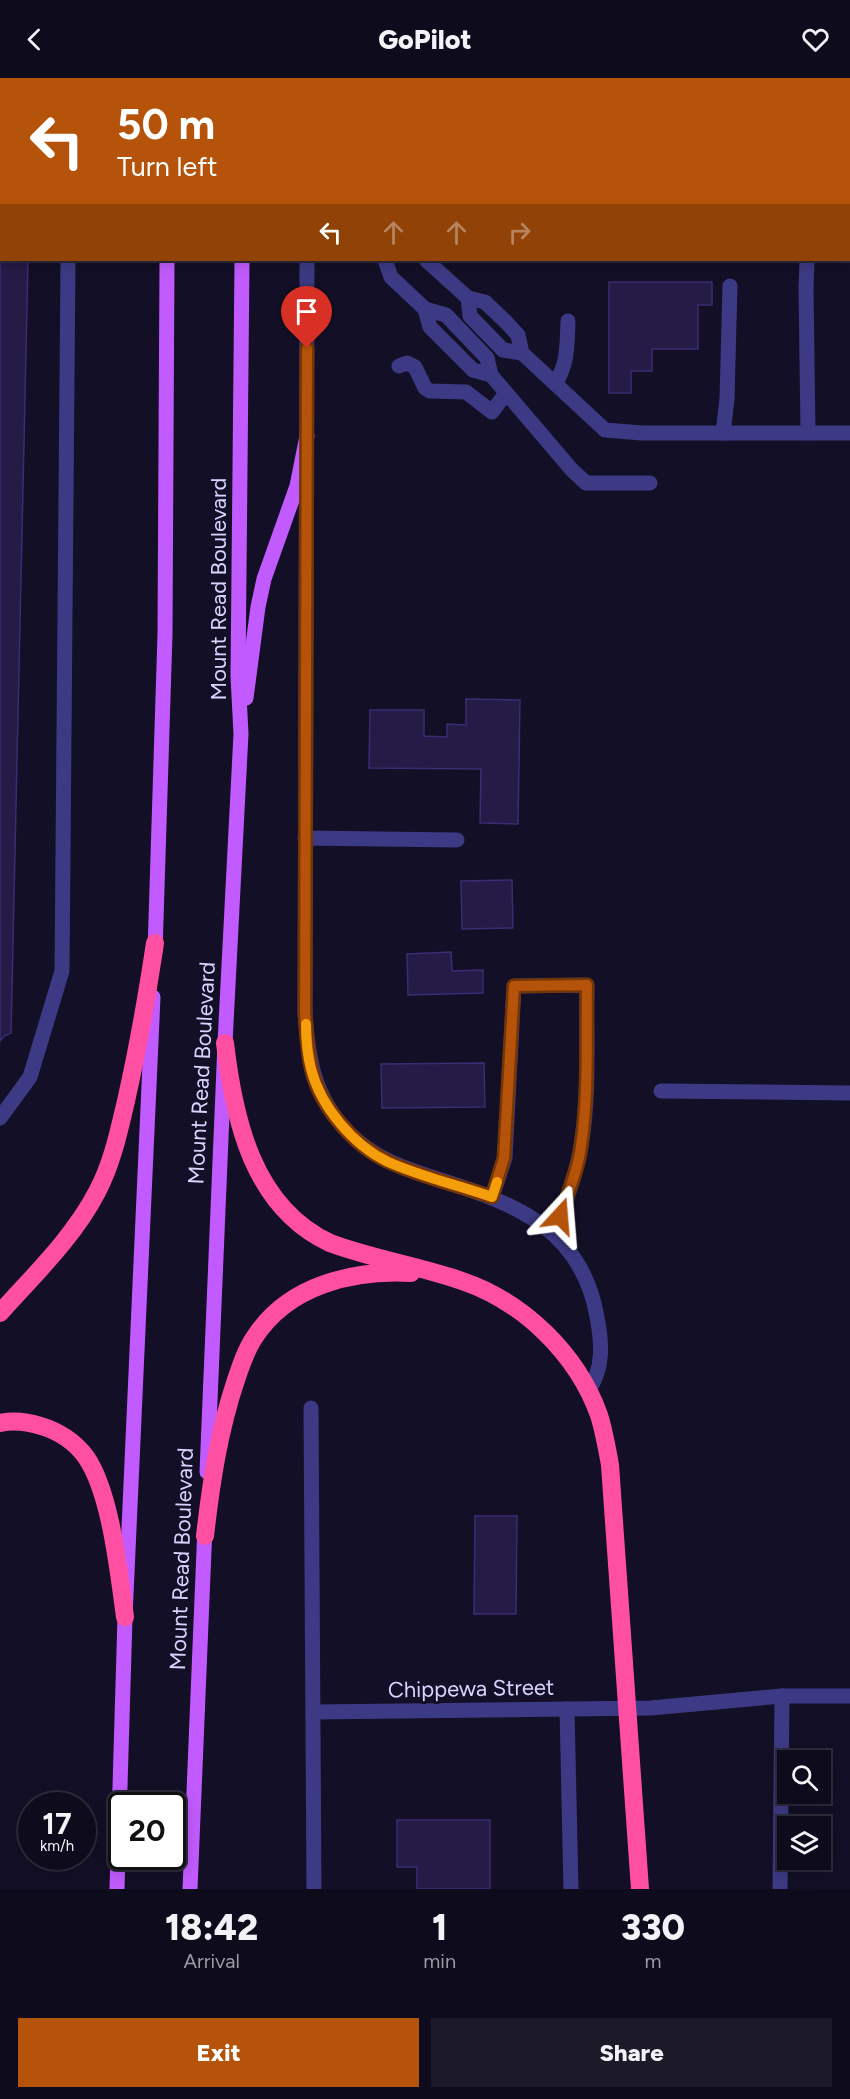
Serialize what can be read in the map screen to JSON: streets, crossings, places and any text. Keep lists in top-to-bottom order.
{
  "streets": {
    "main road": ["Mount Read Boulevard"],
    "street": ["Chippewa Street"]
  },
  "page": {
    "header": "GoPilot",
    "turn": ["50 m", "Turn left"],
    "speed": "17 km/h",
    "limit": "20",
    "eta": [
      "18:42",
      "Arrival",
      "1",
      "min",
      "330",
      "m"
    ],
    "buttons": ["Exit", "Share"]
  }
}
